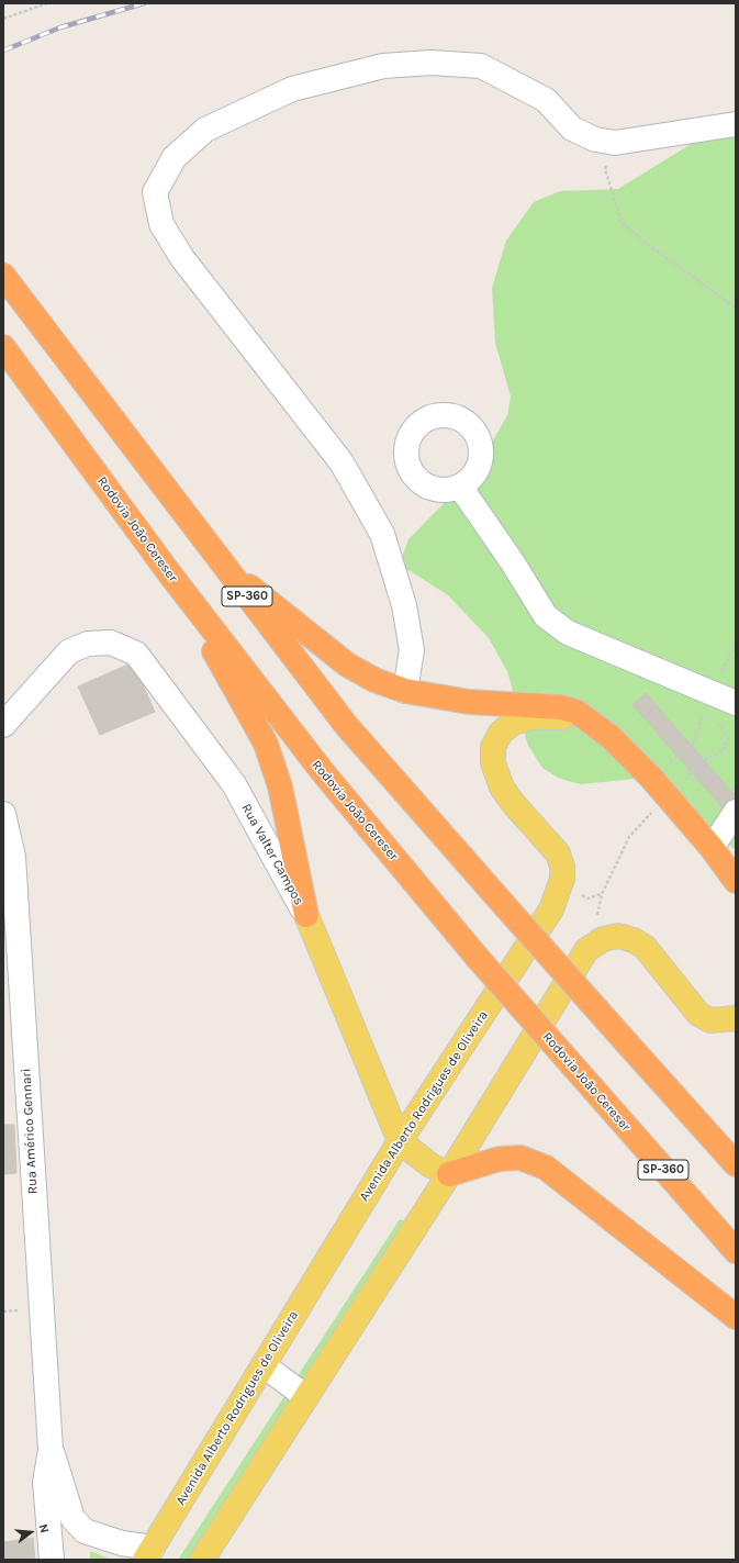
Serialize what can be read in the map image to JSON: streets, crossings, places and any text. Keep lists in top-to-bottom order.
{
  "streets": {
    "highway": ["Rodovia João Cereser", "SP-360"],
    "main road": ["Rua Valter Campos", "Avenida Alberto Rodrigues de Oliveira"],
    "street": ["Rua Américo Gennari"]
  },
  "crossings": [
    ["Rua Valter Campos", "Avenida Alberto Rodrigues de Oliveira"],
    ["Avenida Alberto Rodrigues de Oliveira", "Rua Américo Gennari"]
  ],
  "north": "right"
}
